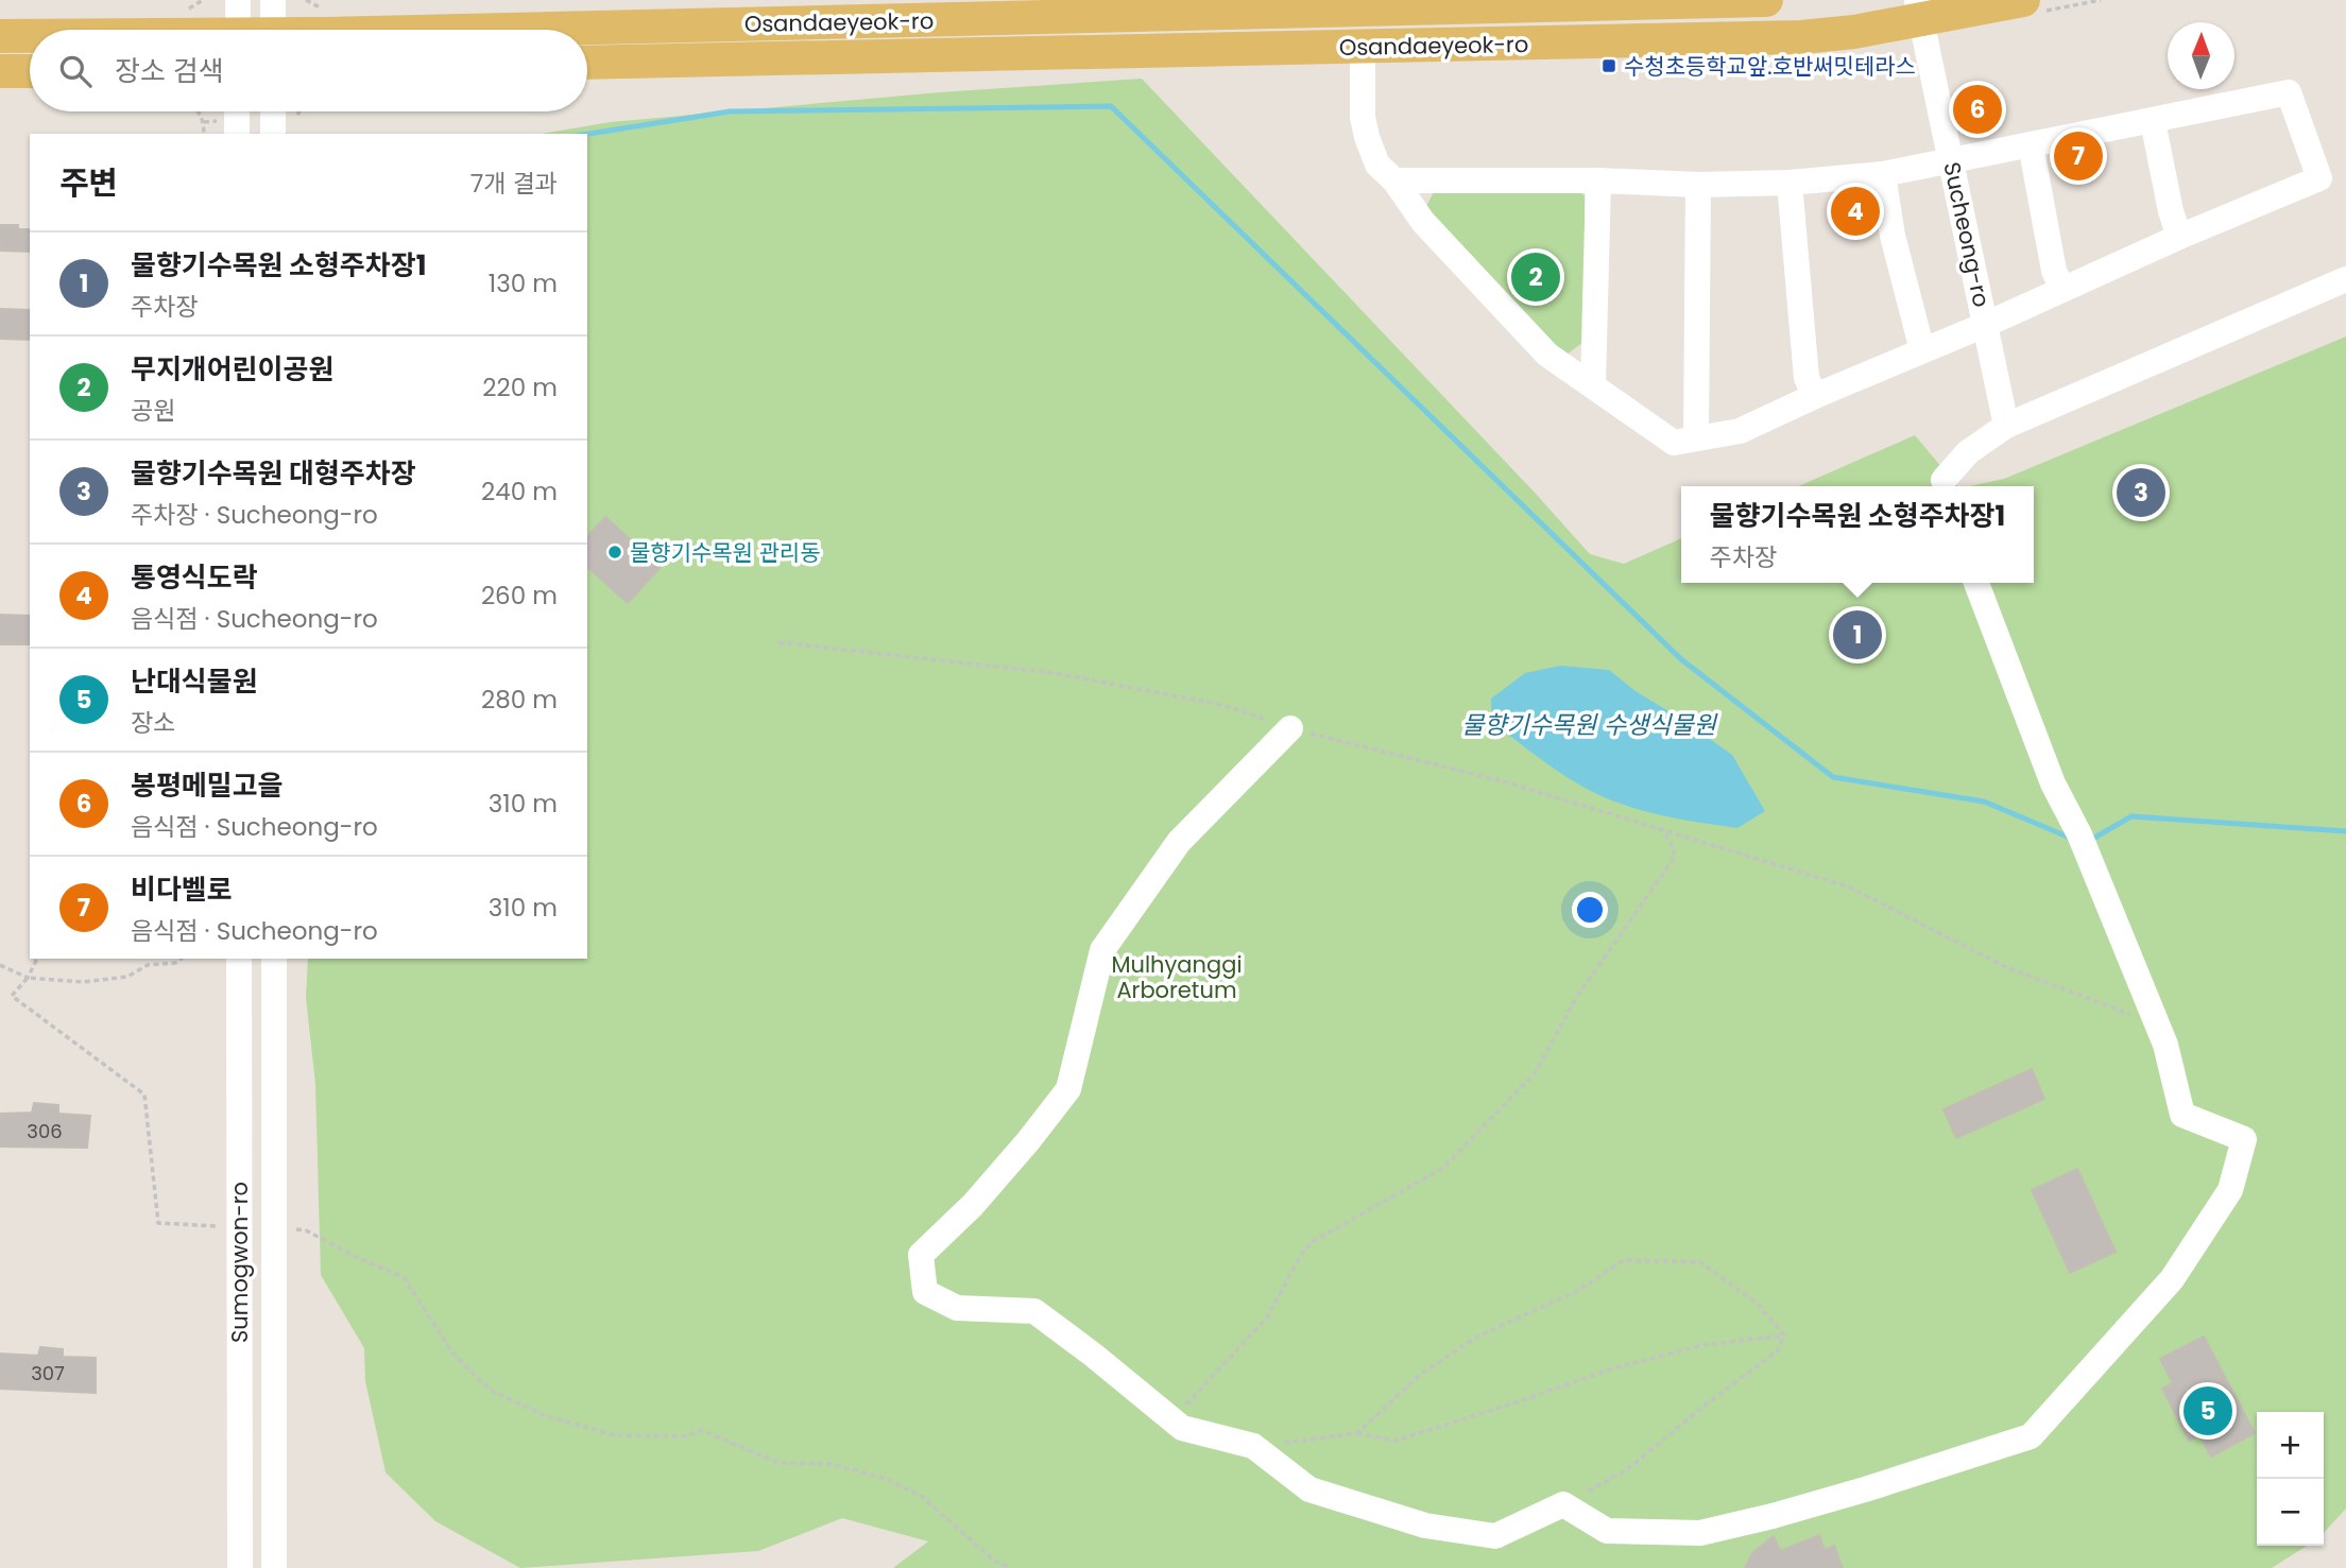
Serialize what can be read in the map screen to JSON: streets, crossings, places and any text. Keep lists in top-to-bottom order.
{
  "streets": {
    "main road": ["Osandaeyeok-ro"],
    "street": ["Sucheong-ro", "Sumogwon-ro"]
  },
  "crossings": [
    ["Osandaeyeok-ro", "Sucheong-ro"]
  ],
  "water": ["물향기수목원 수생식물원"],
  "parks": ["Mulhyanggi Arboretum"],
  "places": {
    "transit": ["수청초등학교앞.호반써밋테라스"],
    "other": ["물향기수목원 관리동"]
  },
  "house_numbers": ["306", "307"],
  "north": "top",
  "page": {
    "search": "장소 검색",
    "pins": [
      "6",
      "7",
      "4",
      "2",
      "3",
      "1",
      "5"
    ],
    "heading": ["주변", "7개 결과"],
    "list": [
      {
        "mark": "1",
        "name": "물향기수목원 소형주차장1",
        "note": "주차장",
        "value": "130 m"
      },
      {
        "mark": "2",
        "name": "무지개어린이공원",
        "note": "공원",
        "value": "220 m"
      },
      {
        "mark": "3",
        "name": "물향기수목원 대형주차장",
        "note": "주차장 · Sucheong-ro",
        "value": "240 m"
      },
      {
        "mark": "4",
        "name": "통영식도락",
        "note": "음식점 · Sucheong-ro",
        "value": "260 m"
      },
      {
        "mark": "5",
        "name": "난대식물원",
        "note": "장소",
        "value": "280 m"
      },
      {
        "mark": "6",
        "name": "봉평메밀고을",
        "note": "음식점 · Sucheong-ro",
        "value": "310 m"
      },
      {
        "mark": "7",
        "name": "비다벨로",
        "note": "음식점 · Sucheong-ro",
        "value": "310 m"
      }
    ],
    "popup": ["물향기수목원 소형주차장1", "주차장"],
    "map_buttons": ["+", "−"]
  }
}
